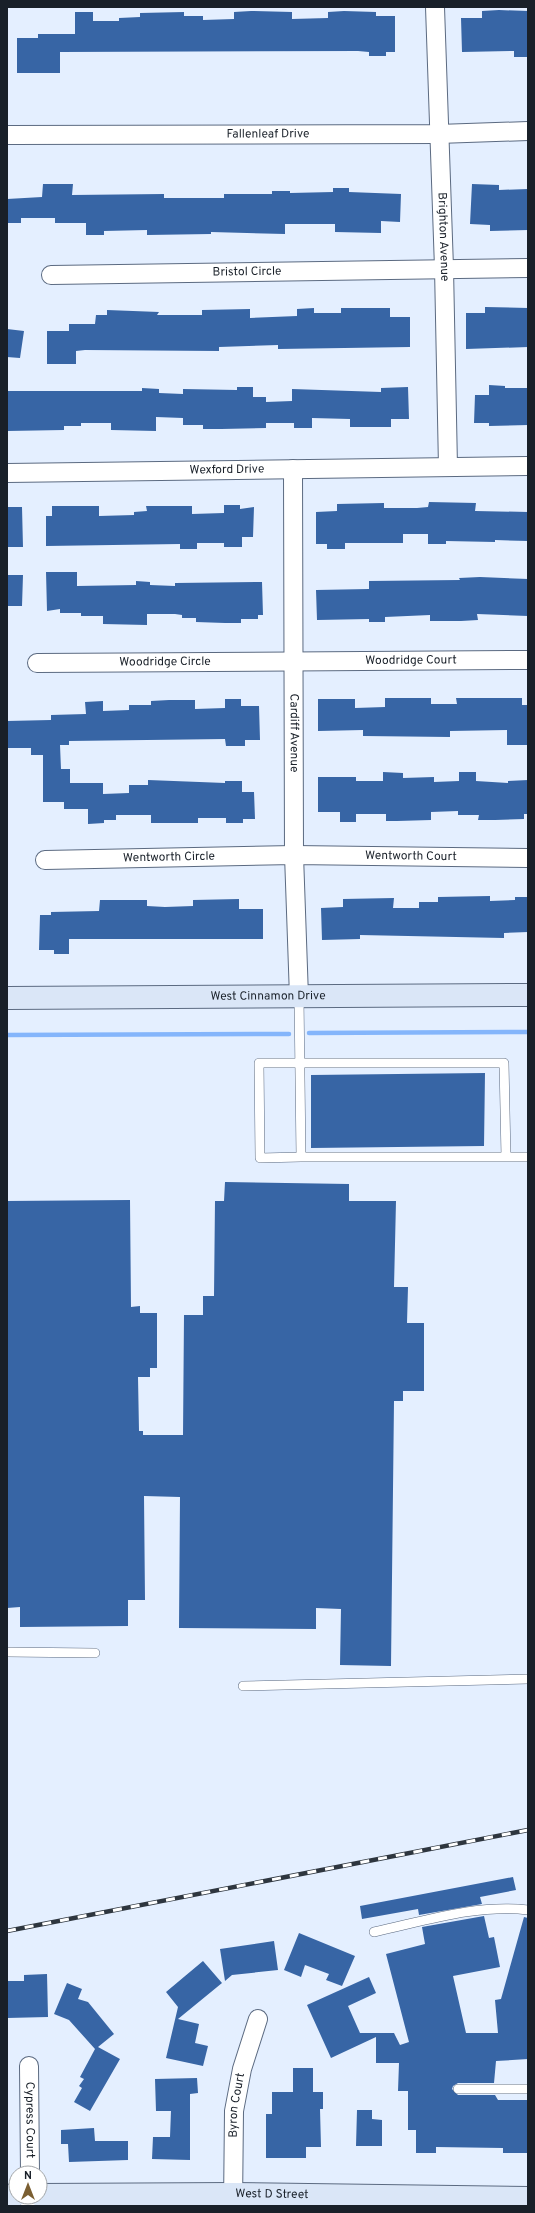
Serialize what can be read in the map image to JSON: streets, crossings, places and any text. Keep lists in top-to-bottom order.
{
  "streets": {
    "main road": ["West Cinnamon Drive", "West D Street"],
    "street": [
      "Fallenleaf Drive",
      "Brighton Avenue",
      "Bristol Circle",
      "Wexford Drive",
      "Woodridge Court",
      "Woodridge Circle",
      "Cardiff Avenue",
      "Wentworth Court",
      "Wentworth Circle",
      "Byron Court",
      "Cypress Court"
    ]
  },
  "crossings": [
    ["Fallenleaf Drive", "Brighton Avenue"],
    ["Brighton Avenue", "Bristol Circle"],
    ["Brighton Avenue", "Wexford Drive"],
    ["Wexford Drive", "Cardiff Avenue"],
    ["Woodridge Court", "Woodridge Circle"],
    ["Woodridge Court", "Cardiff Avenue"],
    ["Woodridge Circle", "Cardiff Avenue"],
    ["Cardiff Avenue", "Wentworth Court"],
    ["Cardiff Avenue", "Wentworth Circle"],
    ["Cardiff Avenue", "West Cinnamon Drive"],
    ["Wentworth Court", "Wentworth Circle"],
    ["Byron Court", "West D Street"]
  ],
  "north": "top"
}
